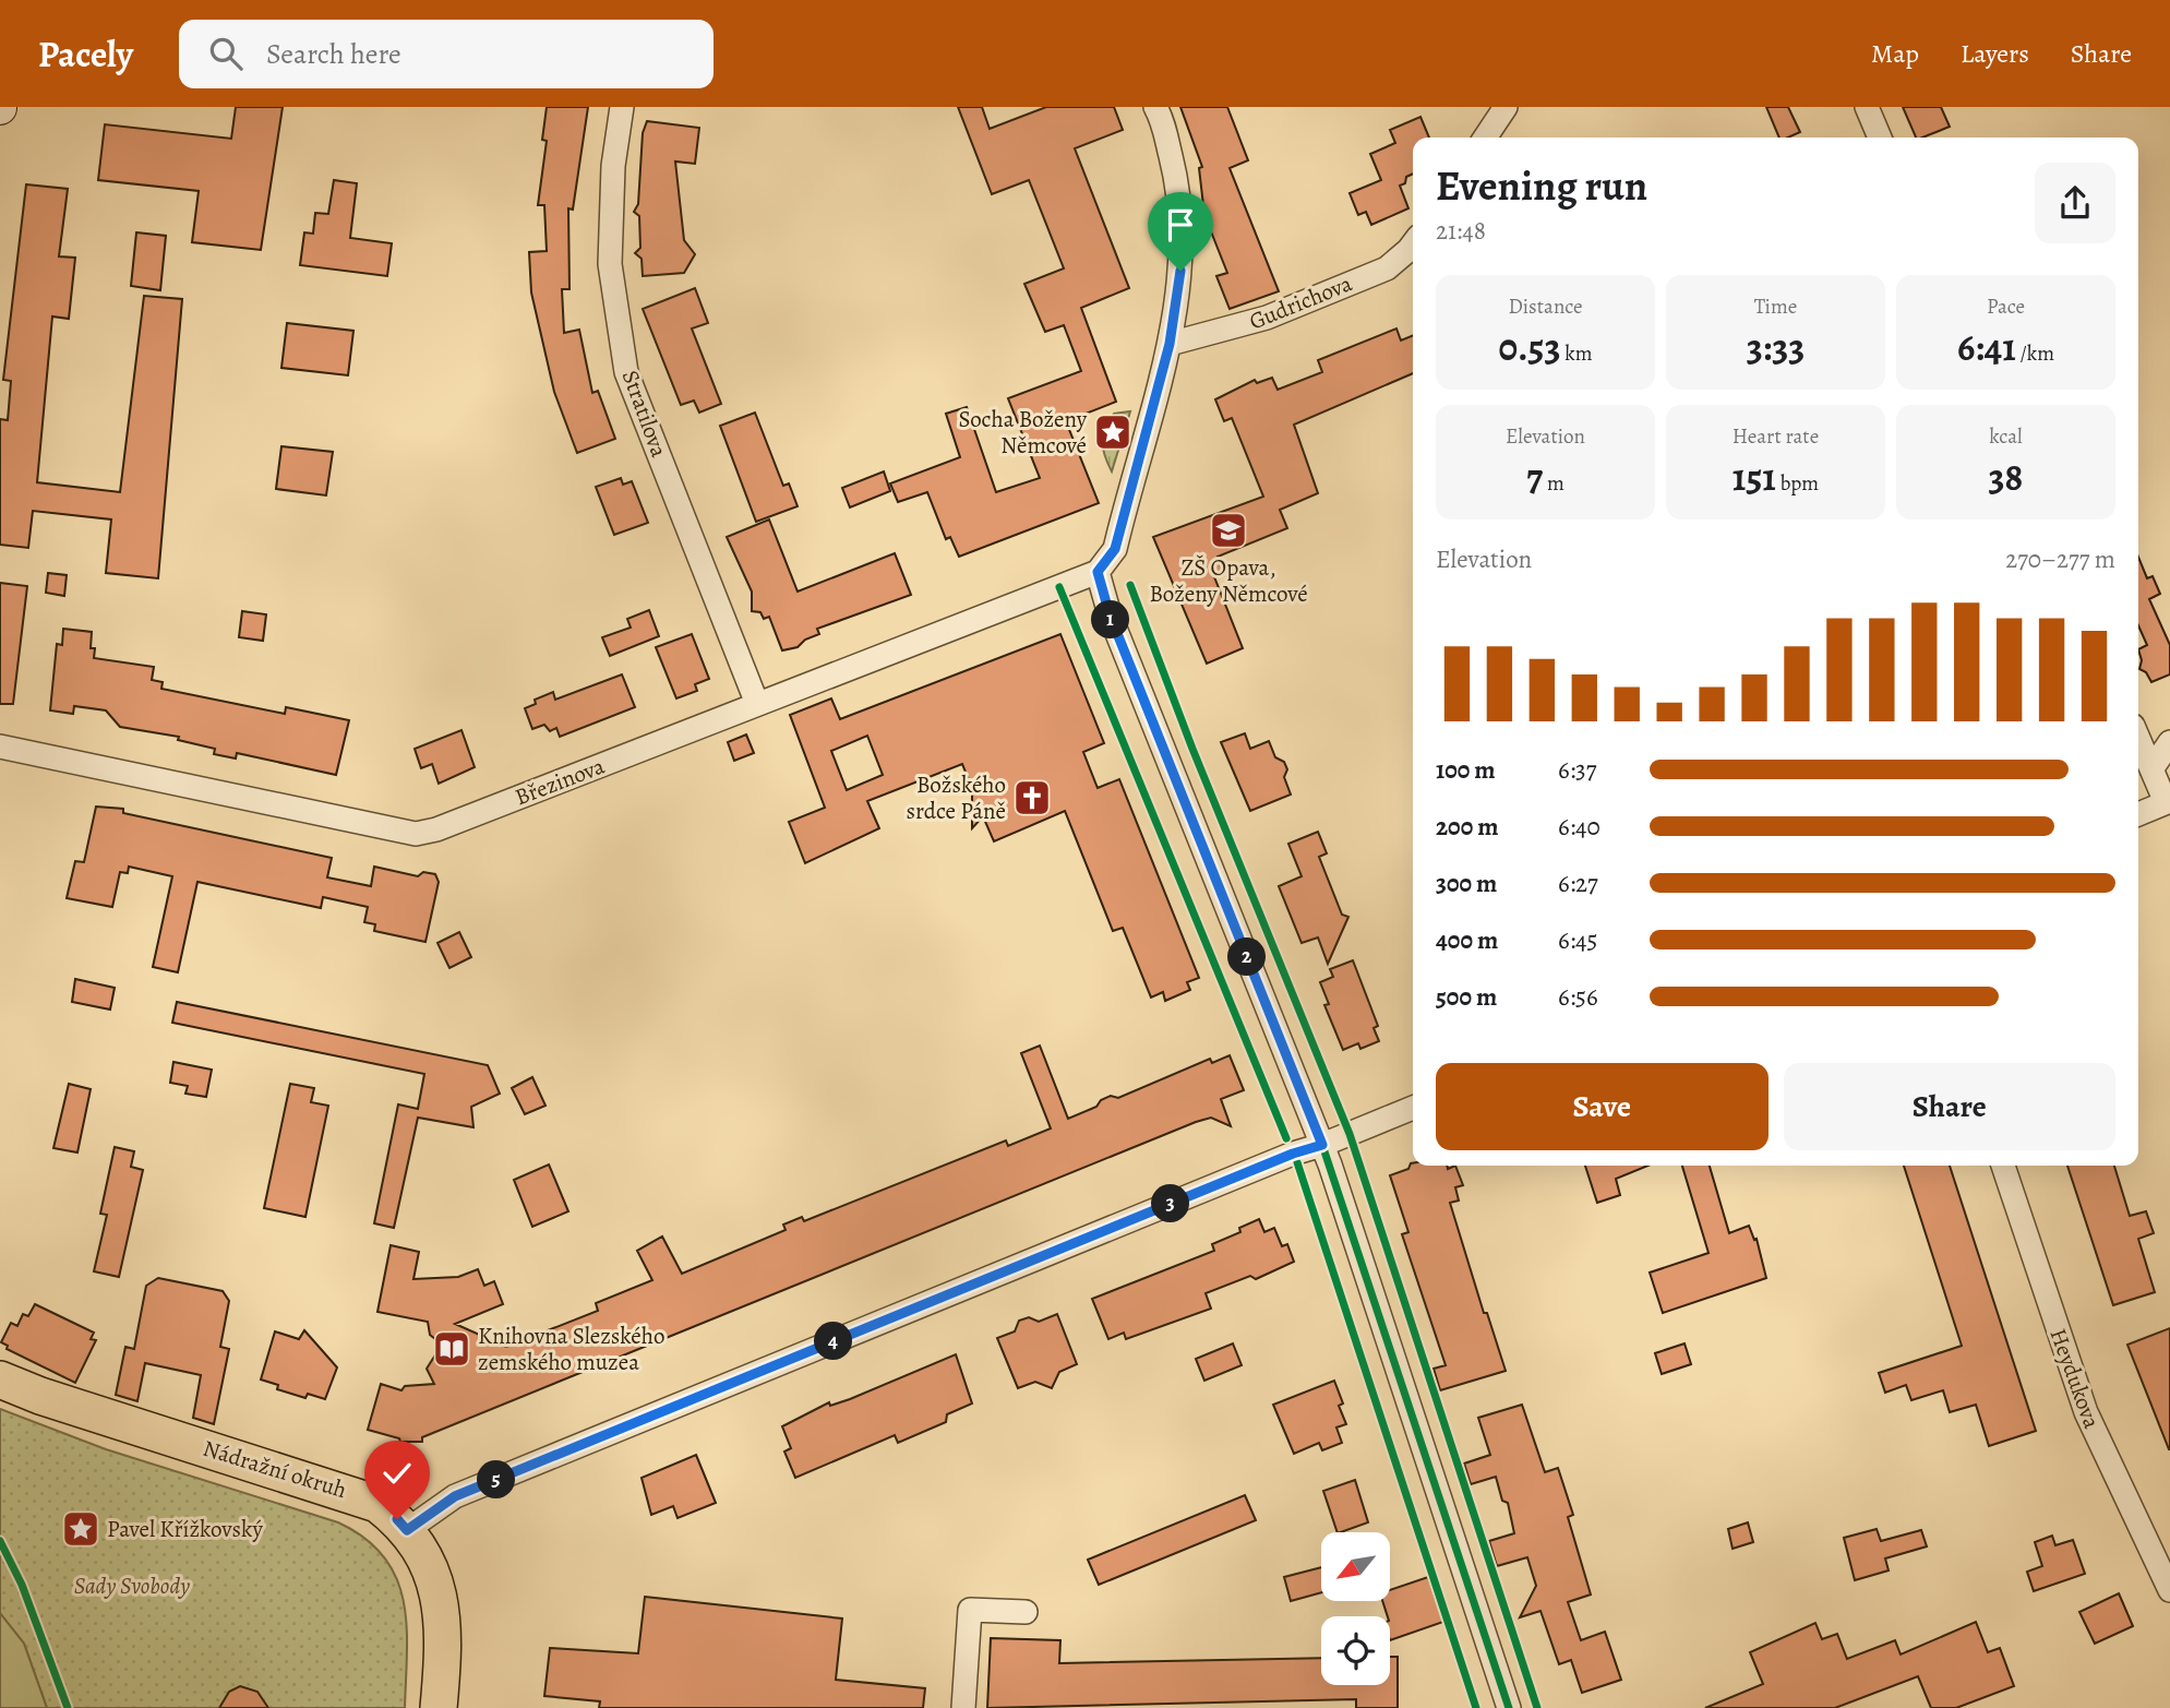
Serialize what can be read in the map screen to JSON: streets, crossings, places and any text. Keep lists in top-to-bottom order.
{
  "streets": {
    "main road": ["Nádražní okruh"],
    "street": [
      "Gudrichova",
      "Stratilova",
      "Březinova",
      "Heydukova"
    ]
  },
  "crossings": [
    ["Stratilova", "Březinova"]
  ],
  "parks": ["Sady Svobody"],
  "places": {
    "place": ["Socha Boženy Němcové", "Pavel Křížkovský"],
    "school or university": ["ZŠ Opava, Boženy Němcové"],
    "church": ["Božského srdce Páně"],
    "library": ["Knihovna Slezského zemského muzea"]
  },
  "north": "bottom left",
  "page": {
    "header": "Pacely",
    "search": "Search here",
    "nav": ["Map", "Layers", "Share"],
    "heading": ["Evening run", "21:48"],
    "stats": [
      ["Distance", "0.53 km"],
      ["Time", "3:33"],
      ["Pace", "6:41 /km"],
      ["Elevation", "7 m"],
      ["Heart rate", "151 bpm"],
      ["kcal", "38"]
    ],
    "chart": ["Elevation", "270–277 m"],
    "pins": [
      "1",
      "2",
      "3",
      "4",
      "5"
    ],
    "list": [
      {
        "name": "100 m",
        "note": "6:37"
      },
      {
        "name": "200 m",
        "note": "6:40"
      },
      {
        "name": "300 m",
        "note": "6:27"
      },
      {
        "name": "400 m",
        "note": "6:45"
      },
      {
        "name": "500 m",
        "note": "6:56"
      }
    ],
    "buttons": ["Save", "Share"]
  }
}
